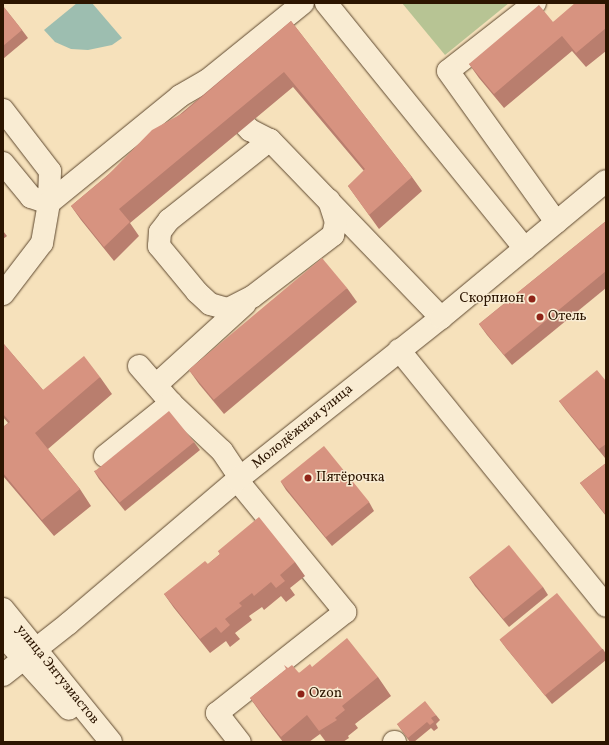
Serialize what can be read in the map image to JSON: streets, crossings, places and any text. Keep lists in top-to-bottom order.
{
  "streets": {
    "street": ["Молодёжная улица", "улица Энтузиастов"]
  },
  "crossings": [
    ["Молодёжная улица", "улица Энтузиастов"]
  ],
  "places": [
    "Скорпион",
    "Отель",
    "Пятёрочка",
    "Ozon"
  ]
}
